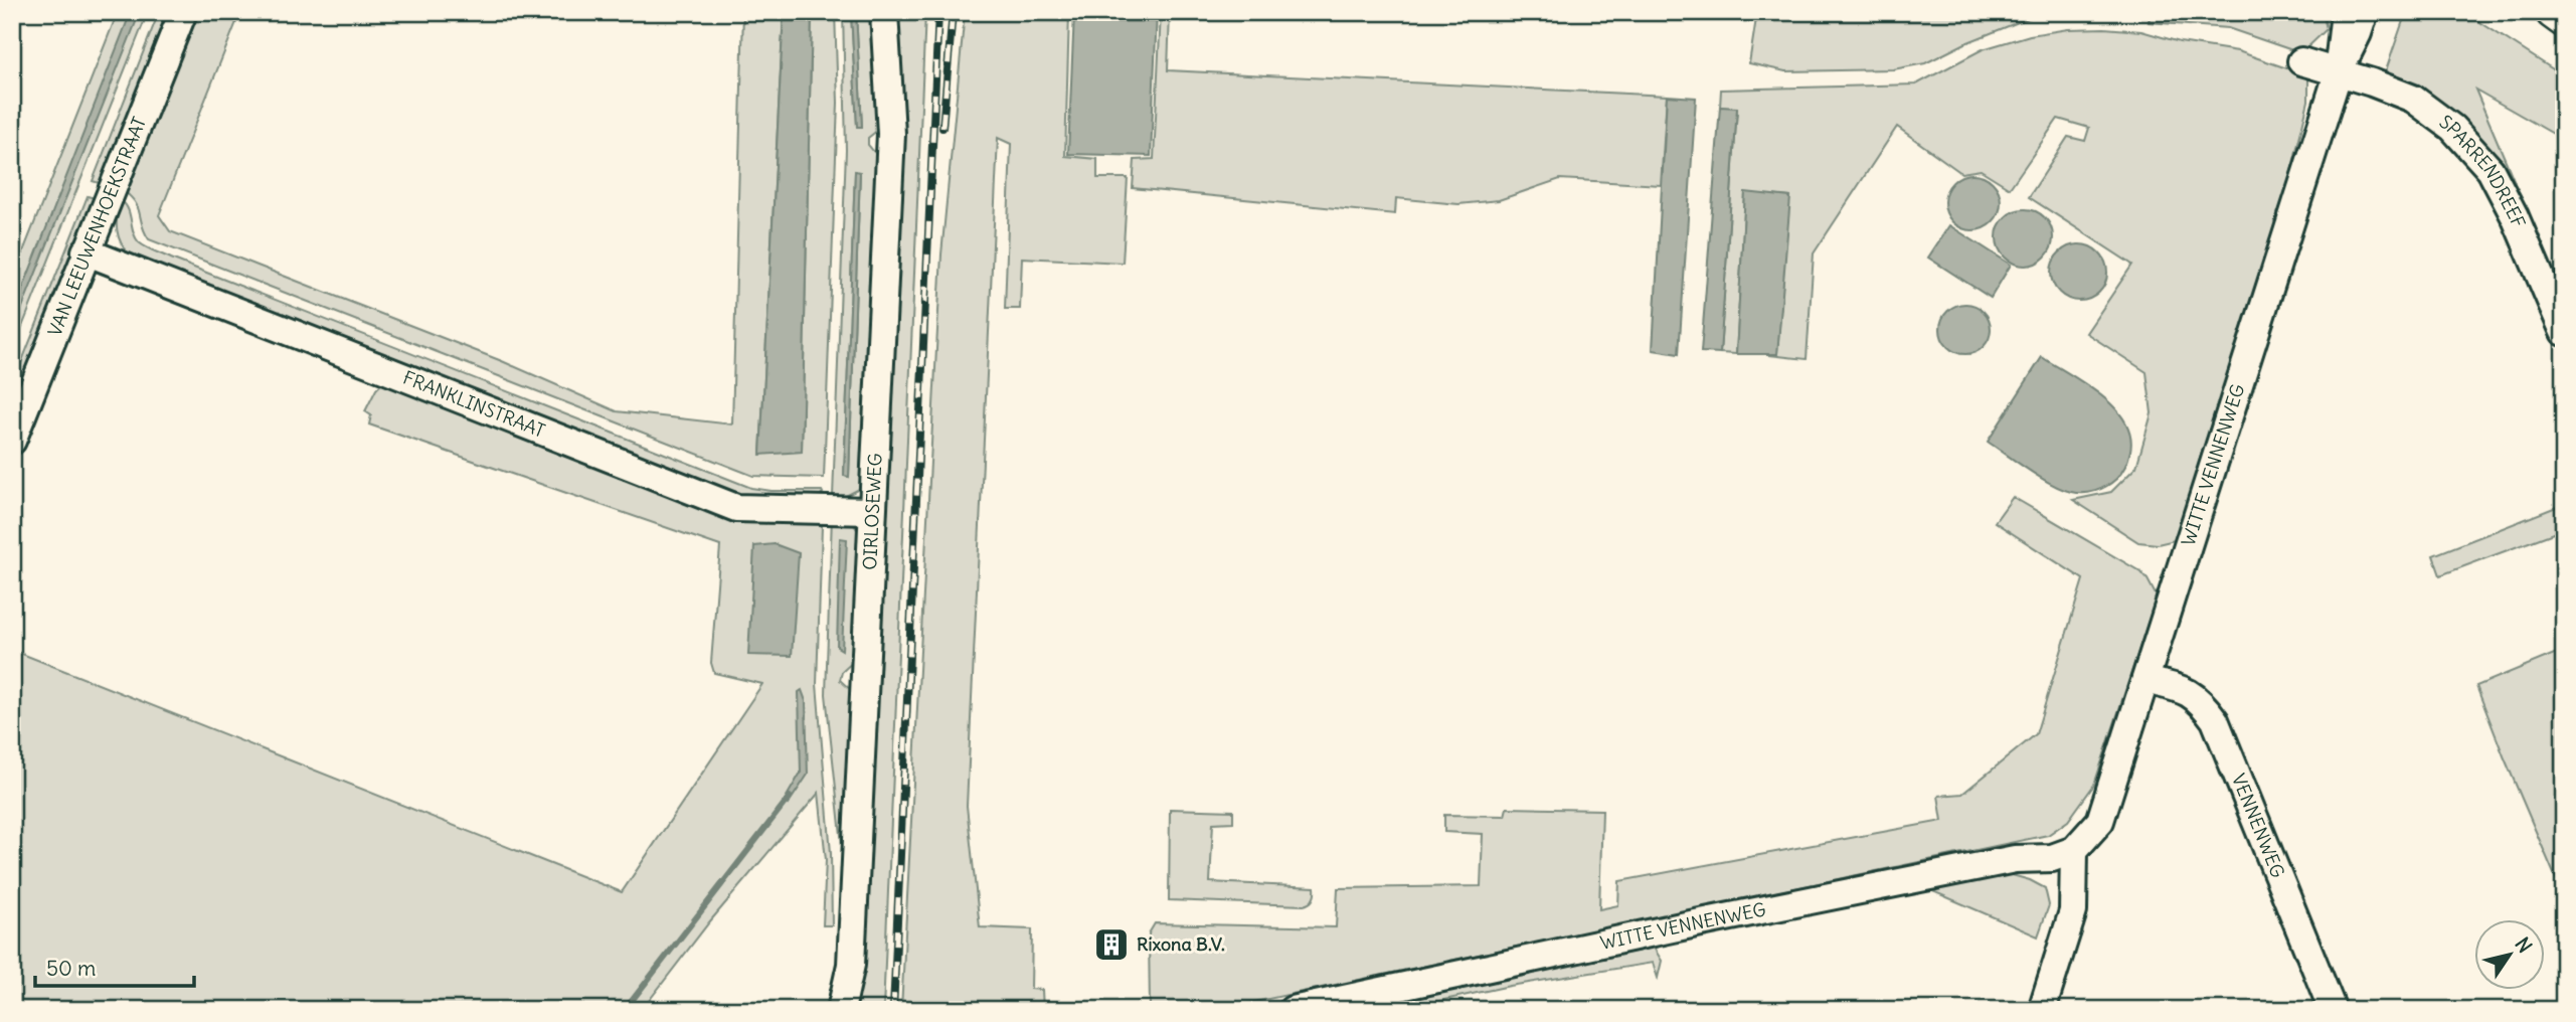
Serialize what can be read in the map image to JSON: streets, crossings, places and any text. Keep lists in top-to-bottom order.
{
  "streets": {
    "street": [
      "SPARRENDREEF",
      "VAN LEEUWENHOEKSTRAAT",
      "FRANKLINSTRAAT",
      "WITTE VENNENWEG",
      "OIRLOSEWEG",
      "VENNENWEG"
    ]
  },
  "crossings": [
    ["SPARRENDREEF", "WITTE VENNENWEG"],
    ["VAN LEEUWENHOEKSTRAAT", "FRANKLINSTRAAT"],
    ["FRANKLINSTRAAT", "OIRLOSEWEG"],
    ["WITTE VENNENWEG", "VENNENWEG"]
  ],
  "places": {
    "building": ["Rixona B.V."]
  },
  "scale_bar": "50 m",
  "north": "top right"
}
